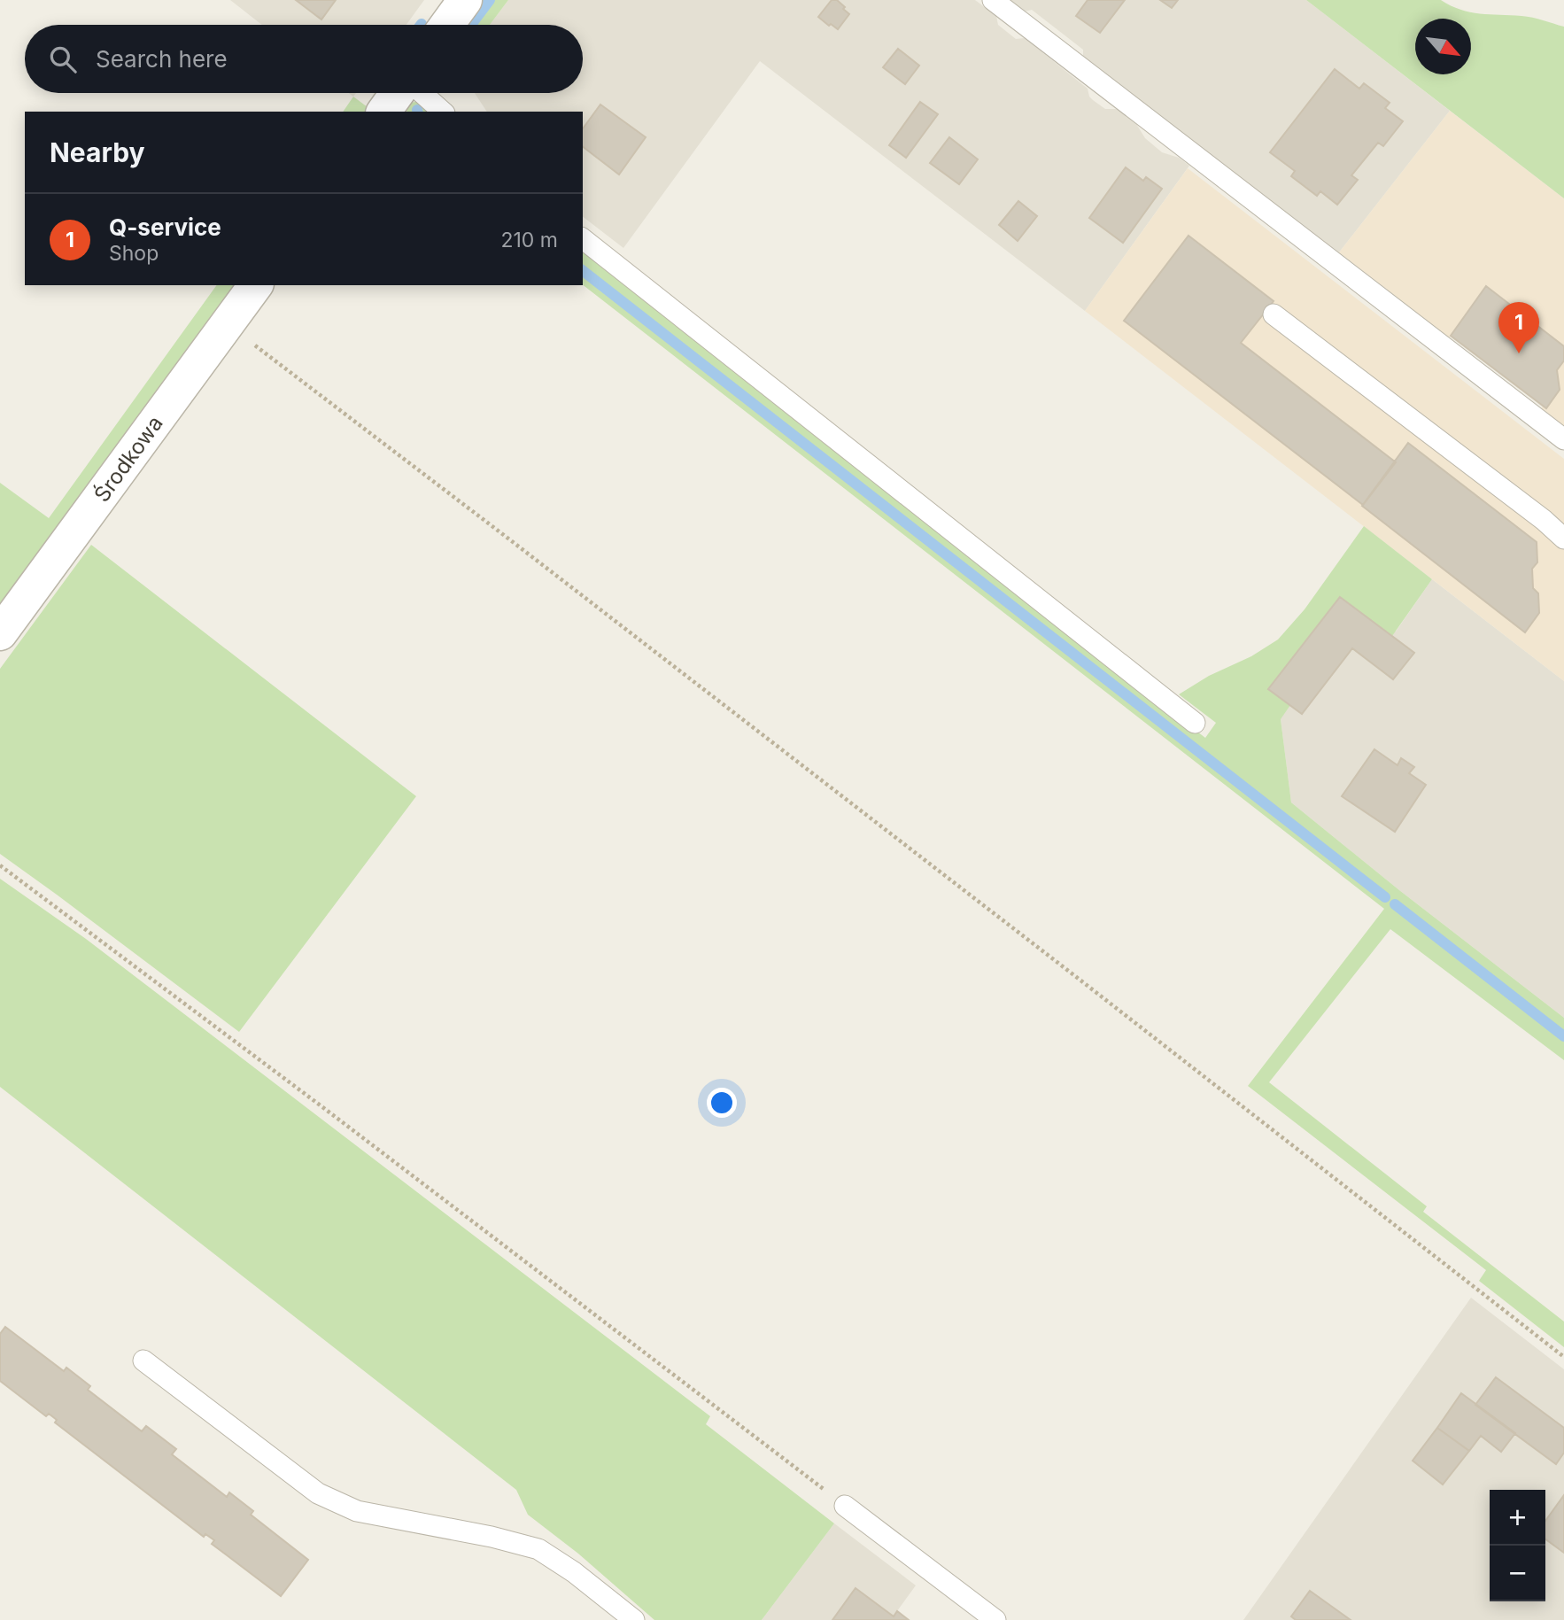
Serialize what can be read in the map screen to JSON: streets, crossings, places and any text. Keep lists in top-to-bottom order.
{
  "streets": {
    "street": ["Środkowa"]
  },
  "north": "bottom right",
  "page": {
    "search": "Search here",
    "heading": "Nearby",
    "list": [
      {
        "mark": "1",
        "name": "Q-service",
        "note": "Shop",
        "value": "210 m"
      }
    ],
    "pins": "1",
    "map_buttons": ["+", "−"]
  }
}
